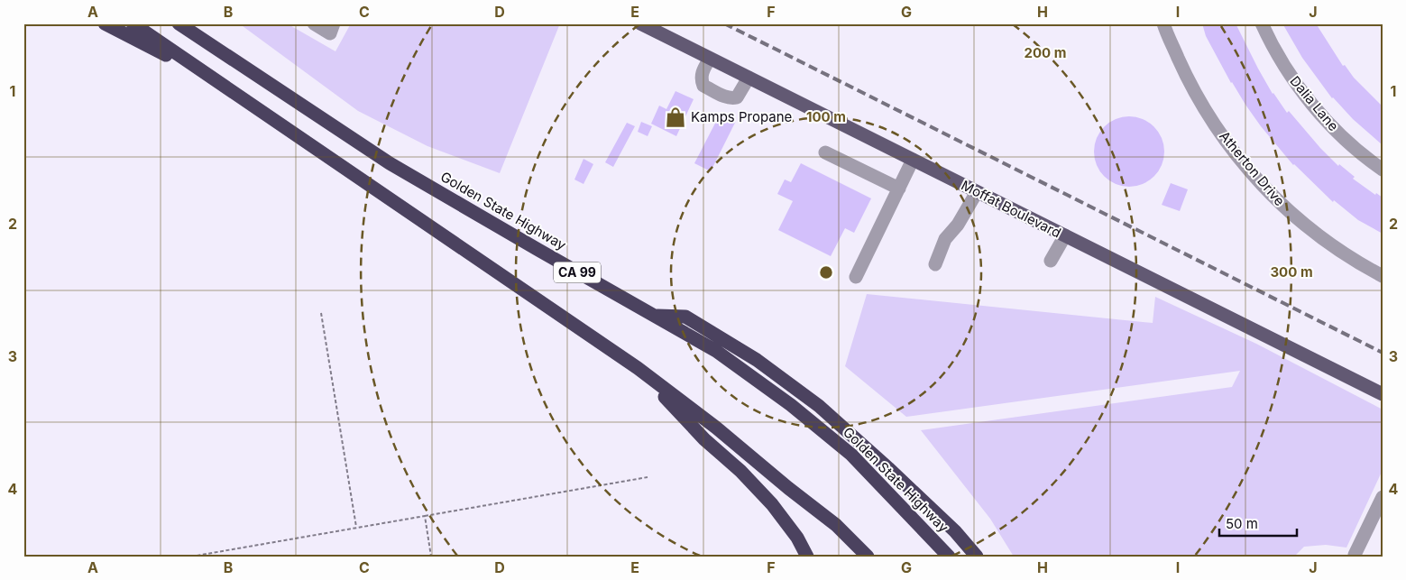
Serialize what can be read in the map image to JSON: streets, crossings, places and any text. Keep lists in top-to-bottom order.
{
  "streets": {
    "highway": ["Golden State Highway", "CA 99"],
    "main road": ["Moffat Boulevard"],
    "street": ["Dalia Lane", "Atherton Drive"]
  },
  "places": {
    "shop": ["Kamps Propane"]
  },
  "scale_bar": "50 m",
  "grid": {
    "columns": [
      "A",
      "B",
      "C",
      "D",
      "E",
      "F",
      "G",
      "H",
      "I",
      "J"
    ],
    "rows": [
      "1",
      "2",
      "3",
      "4"
    ]
  },
  "rings": ["200 m", "100 m", "300 m"]
}
